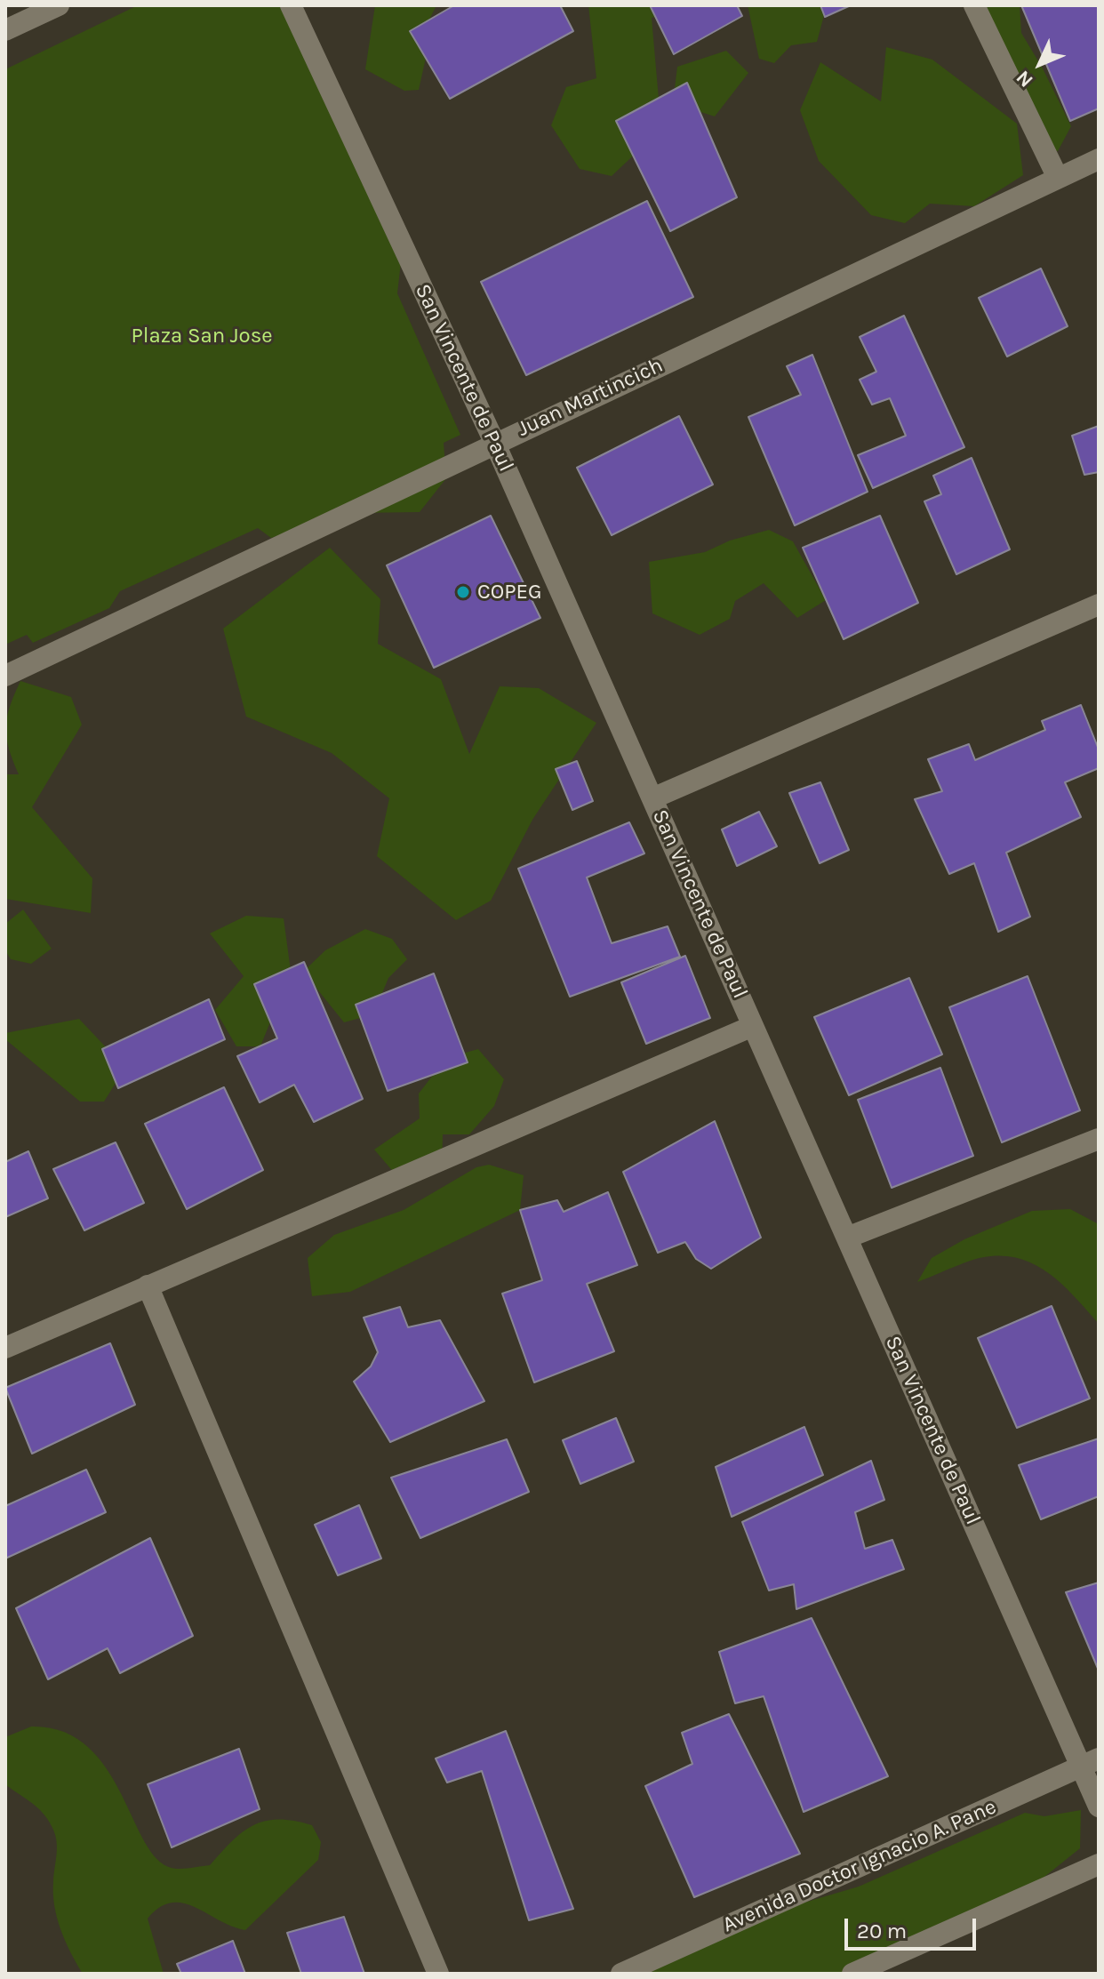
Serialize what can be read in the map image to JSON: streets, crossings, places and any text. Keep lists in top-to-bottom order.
{
  "streets": {
    "street": ["San Vincente de Paul", "Juan Martincich", "Avenida Doctor Ignacio A. Pane"]
  },
  "crossings": [
    ["San Vincente de Paul", "Juan Martincich"],
    ["San Vincente de Paul", "Avenida Doctor Ignacio A. Pane"]
  ],
  "parks": ["Plaza San Jose"],
  "places": ["COPEG"],
  "scale_bar": "20 m",
  "north": "bottom left"
}
